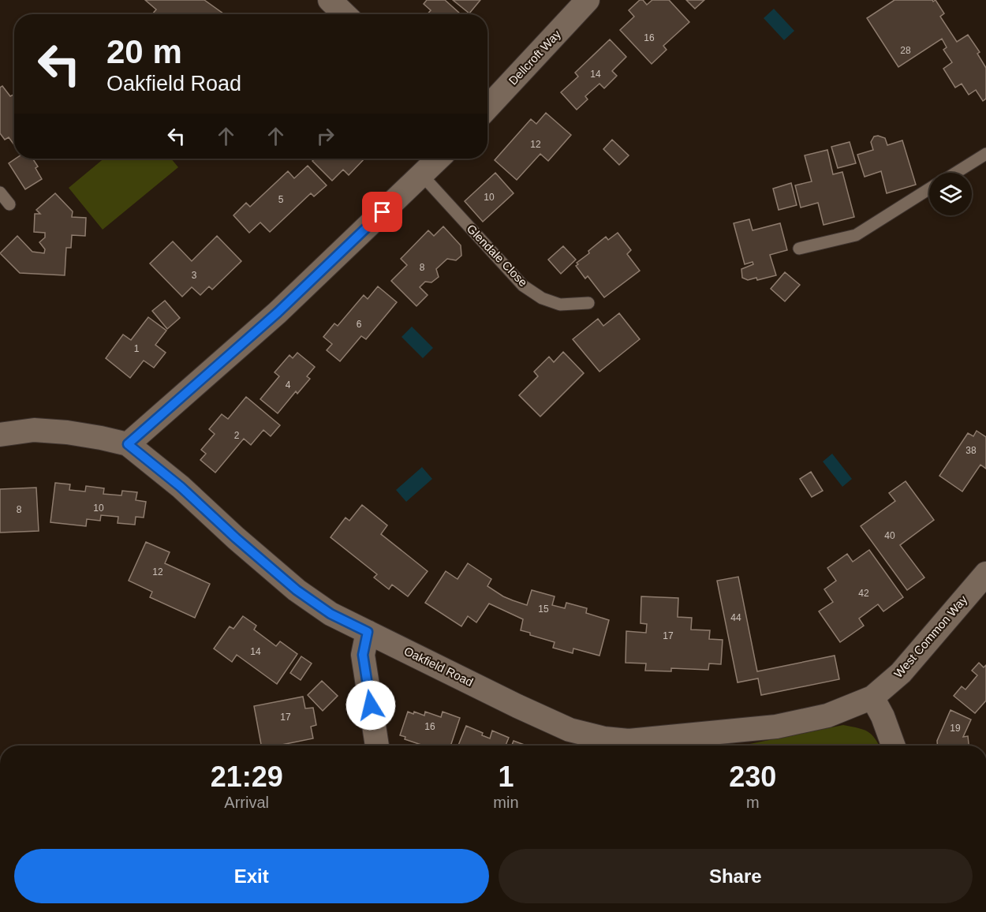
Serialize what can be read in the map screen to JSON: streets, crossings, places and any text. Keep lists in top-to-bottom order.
{
  "streets": {
    "street": ["Dellcroft Way", "West Common Way", "Oakfield Road"],
    "lane": ["Glendale Close"]
  },
  "crossings": [
    ["West Common Way", "Oakfield Road"]
  ],
  "house_numbers": [
    "16",
    "28",
    "14",
    "12",
    "10",
    "5",
    "8",
    "3",
    "6",
    "1",
    "4",
    "2",
    "38",
    "10",
    "8",
    "40",
    "12",
    "42",
    "15",
    "44",
    "17",
    "14",
    "17",
    "16",
    "19"
  ],
  "page": {
    "turn": ["20 m", "Oakfield Road"],
    "eta": [
      "21:29",
      "Arrival",
      "1",
      "min",
      "230",
      "m"
    ],
    "buttons": ["Exit", "Share"]
  }
}
